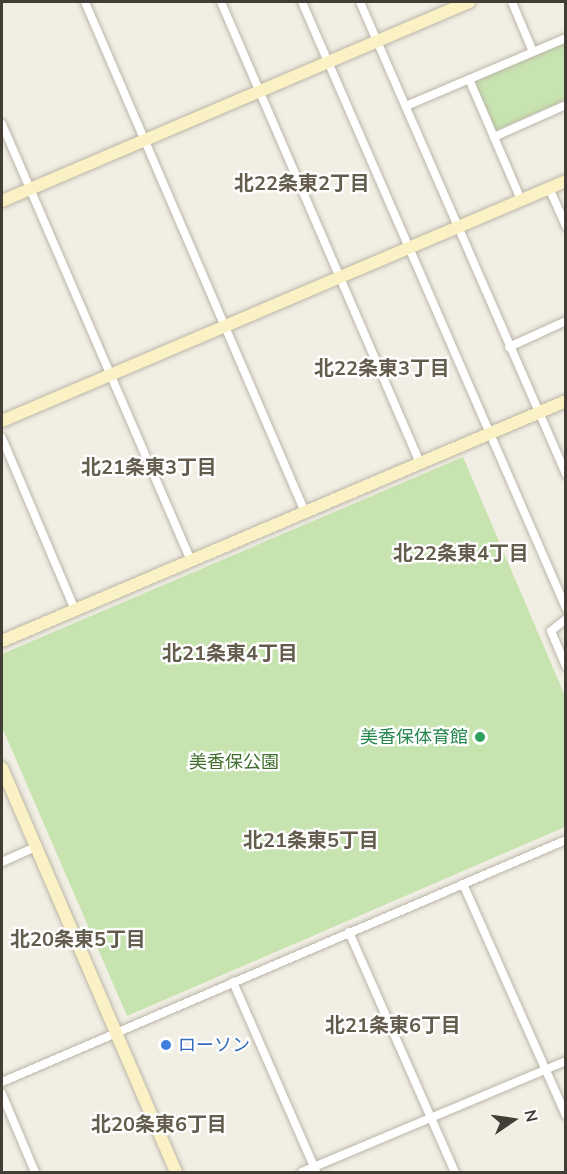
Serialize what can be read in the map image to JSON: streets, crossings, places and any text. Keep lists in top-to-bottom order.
{
  "districts": [
    "北22条東2丁目",
    "北22条東3丁目",
    "北21条東3丁目",
    "北22条東4丁目",
    "北21条東4丁目",
    "北21条東5丁目",
    "北20条東5丁目",
    "北21条東6丁目",
    "北20条東6丁目"
  ],
  "parks": ["美香保公園"],
  "places": ["美香保体育館", "ローソン"],
  "north": "right"
}
